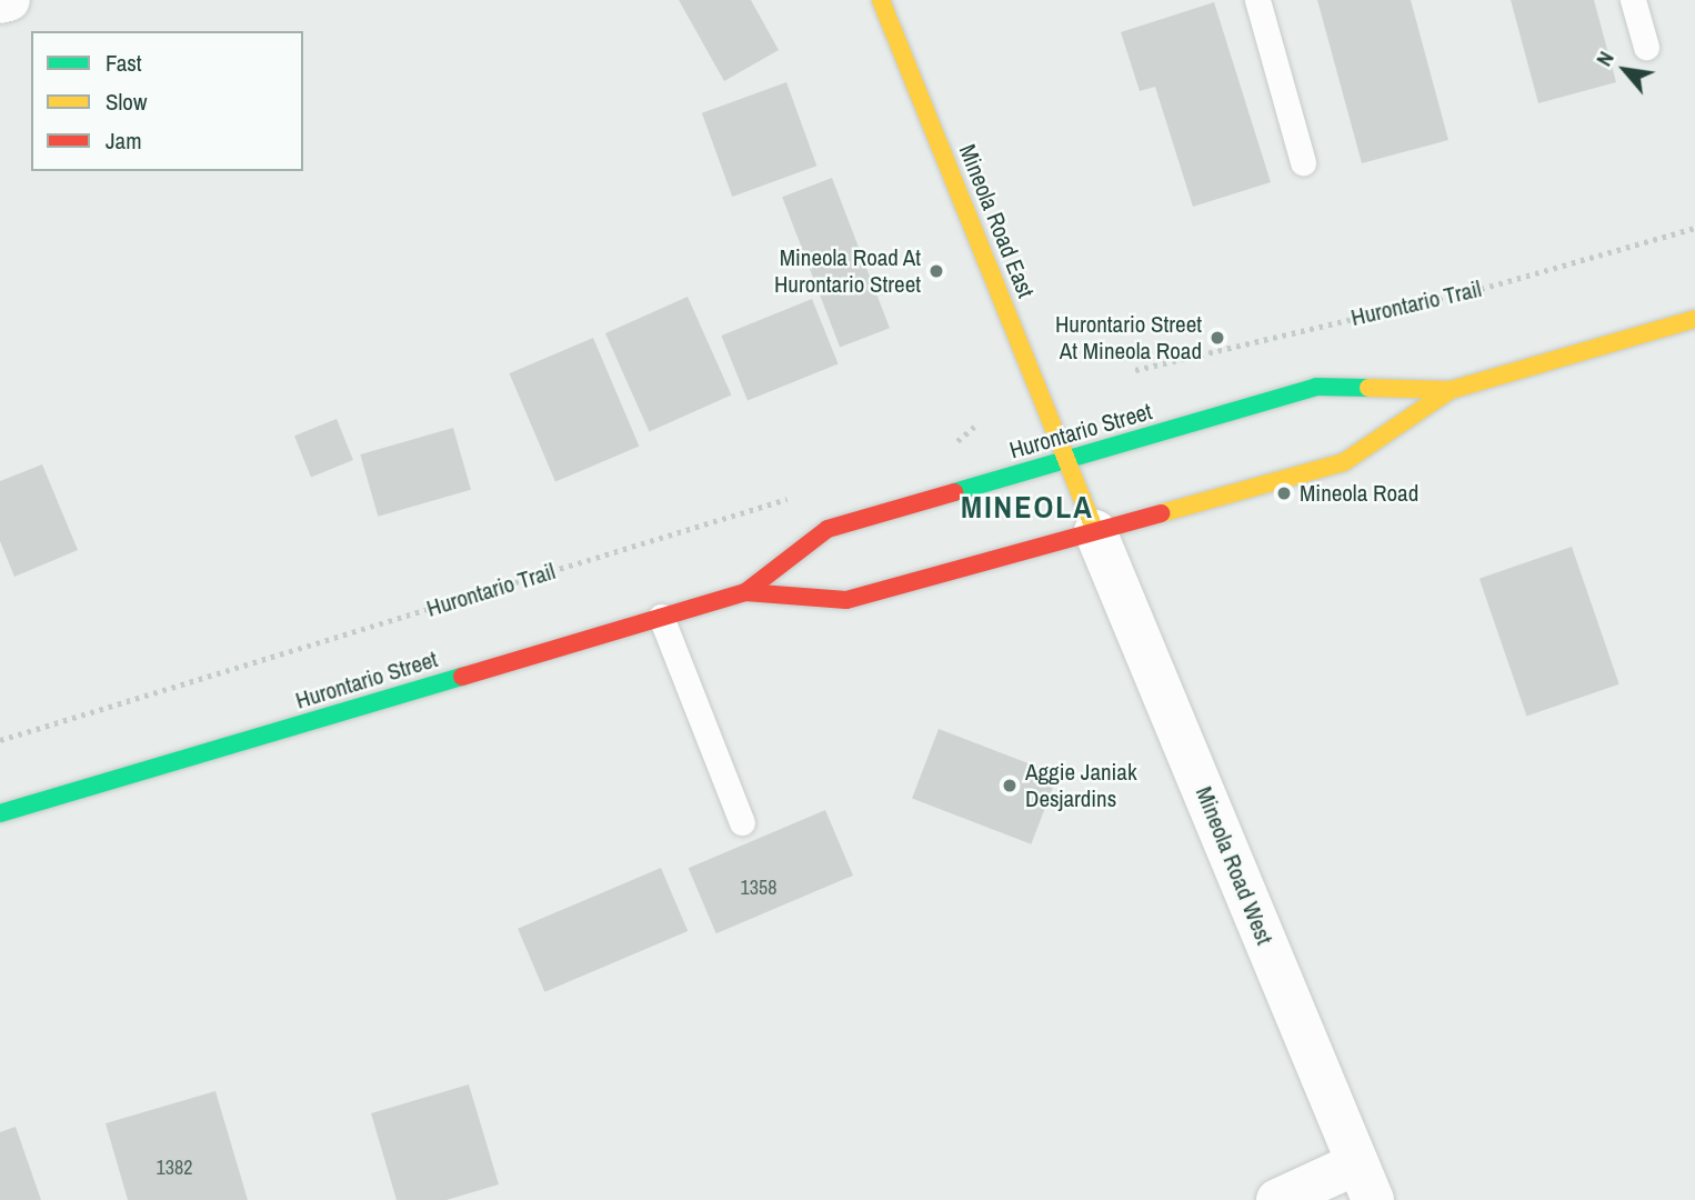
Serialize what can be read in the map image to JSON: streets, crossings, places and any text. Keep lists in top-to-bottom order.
{
  "streets": {
    "main road": ["Mineola Road East", "Hurontario Street"],
    "street": ["Mineola Road West"],
    "path": ["Hurontario Trail"]
  },
  "crossings": [
    ["Mineola Road East", "Hurontario Street"],
    ["Hurontario Street", "Mineola Road West"]
  ],
  "districts": ["MINEOLA"],
  "places": [
    "Mineola Road At Hurontario Street",
    "Hurontario Street At Mineola Road",
    "Mineola Road",
    "Aggie Janiak Desjardins"
  ],
  "house_numbers": ["1358", "1382"],
  "legend": ["Fast", "Slow", "Jam"],
  "north": "top left"
}
